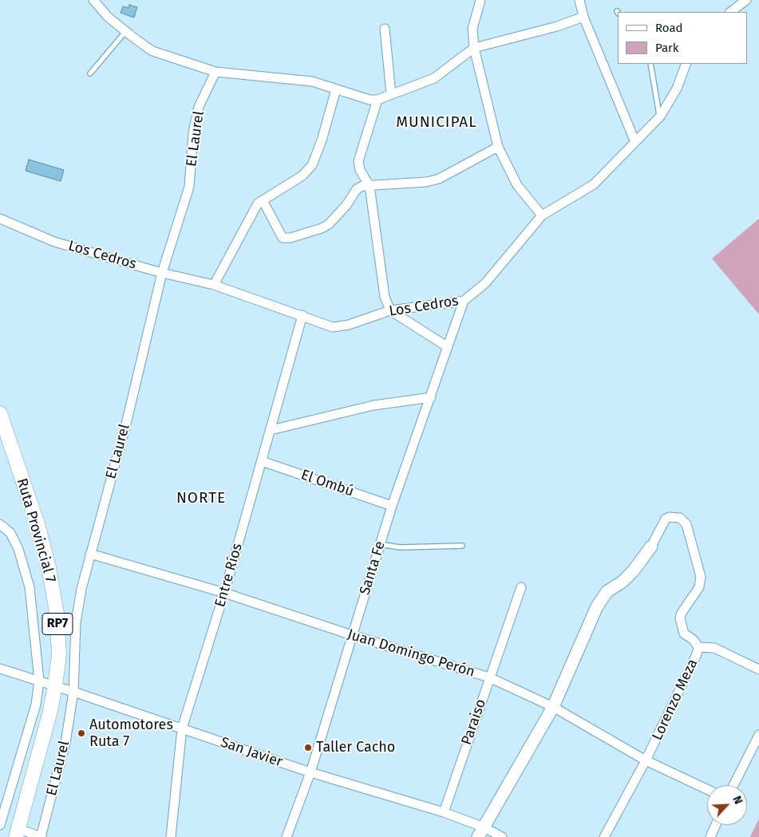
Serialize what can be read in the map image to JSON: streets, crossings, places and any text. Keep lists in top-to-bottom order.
{
  "streets": {
    "main road": ["Ruta Provincial 7", "RP7"],
    "street": [
      "El Laurel",
      "Los Cedros",
      "El Ombú",
      "Santa Fe",
      "Entre Ríos",
      "Juan Domingo Perón",
      "Lorenzo Meza",
      "Paraiso",
      "San Javier"
    ]
  },
  "crossings": [
    ["El Laurel", "Los Cedros"],
    ["El Laurel", "Juan Domingo Perón"],
    ["El Laurel", "San Javier"],
    ["Los Cedros", "Santa Fe"],
    ["Los Cedros", "Entre Ríos"],
    ["El Ombú", "Santa Fe"],
    ["El Ombú", "Entre Ríos"],
    ["Ruta Provincial 7", "San Javier"],
    ["Santa Fe", "Juan Domingo Perón"],
    ["Santa Fe", "San Javier"],
    ["Entre Ríos", "Juan Domingo Perón"],
    ["Entre Ríos", "San Javier"],
    ["Juan Domingo Perón", "Lorenzo Meza"],
    ["Juan Domingo Perón", "Paraiso"],
    ["Paraiso", "San Javier"]
  ],
  "districts": ["MUNICIPAL", "NORTE"],
  "places": ["Automotores Ruta 7", "Taller Cacho"],
  "legend": ["Road", "Park"],
  "north": "top right"
}
